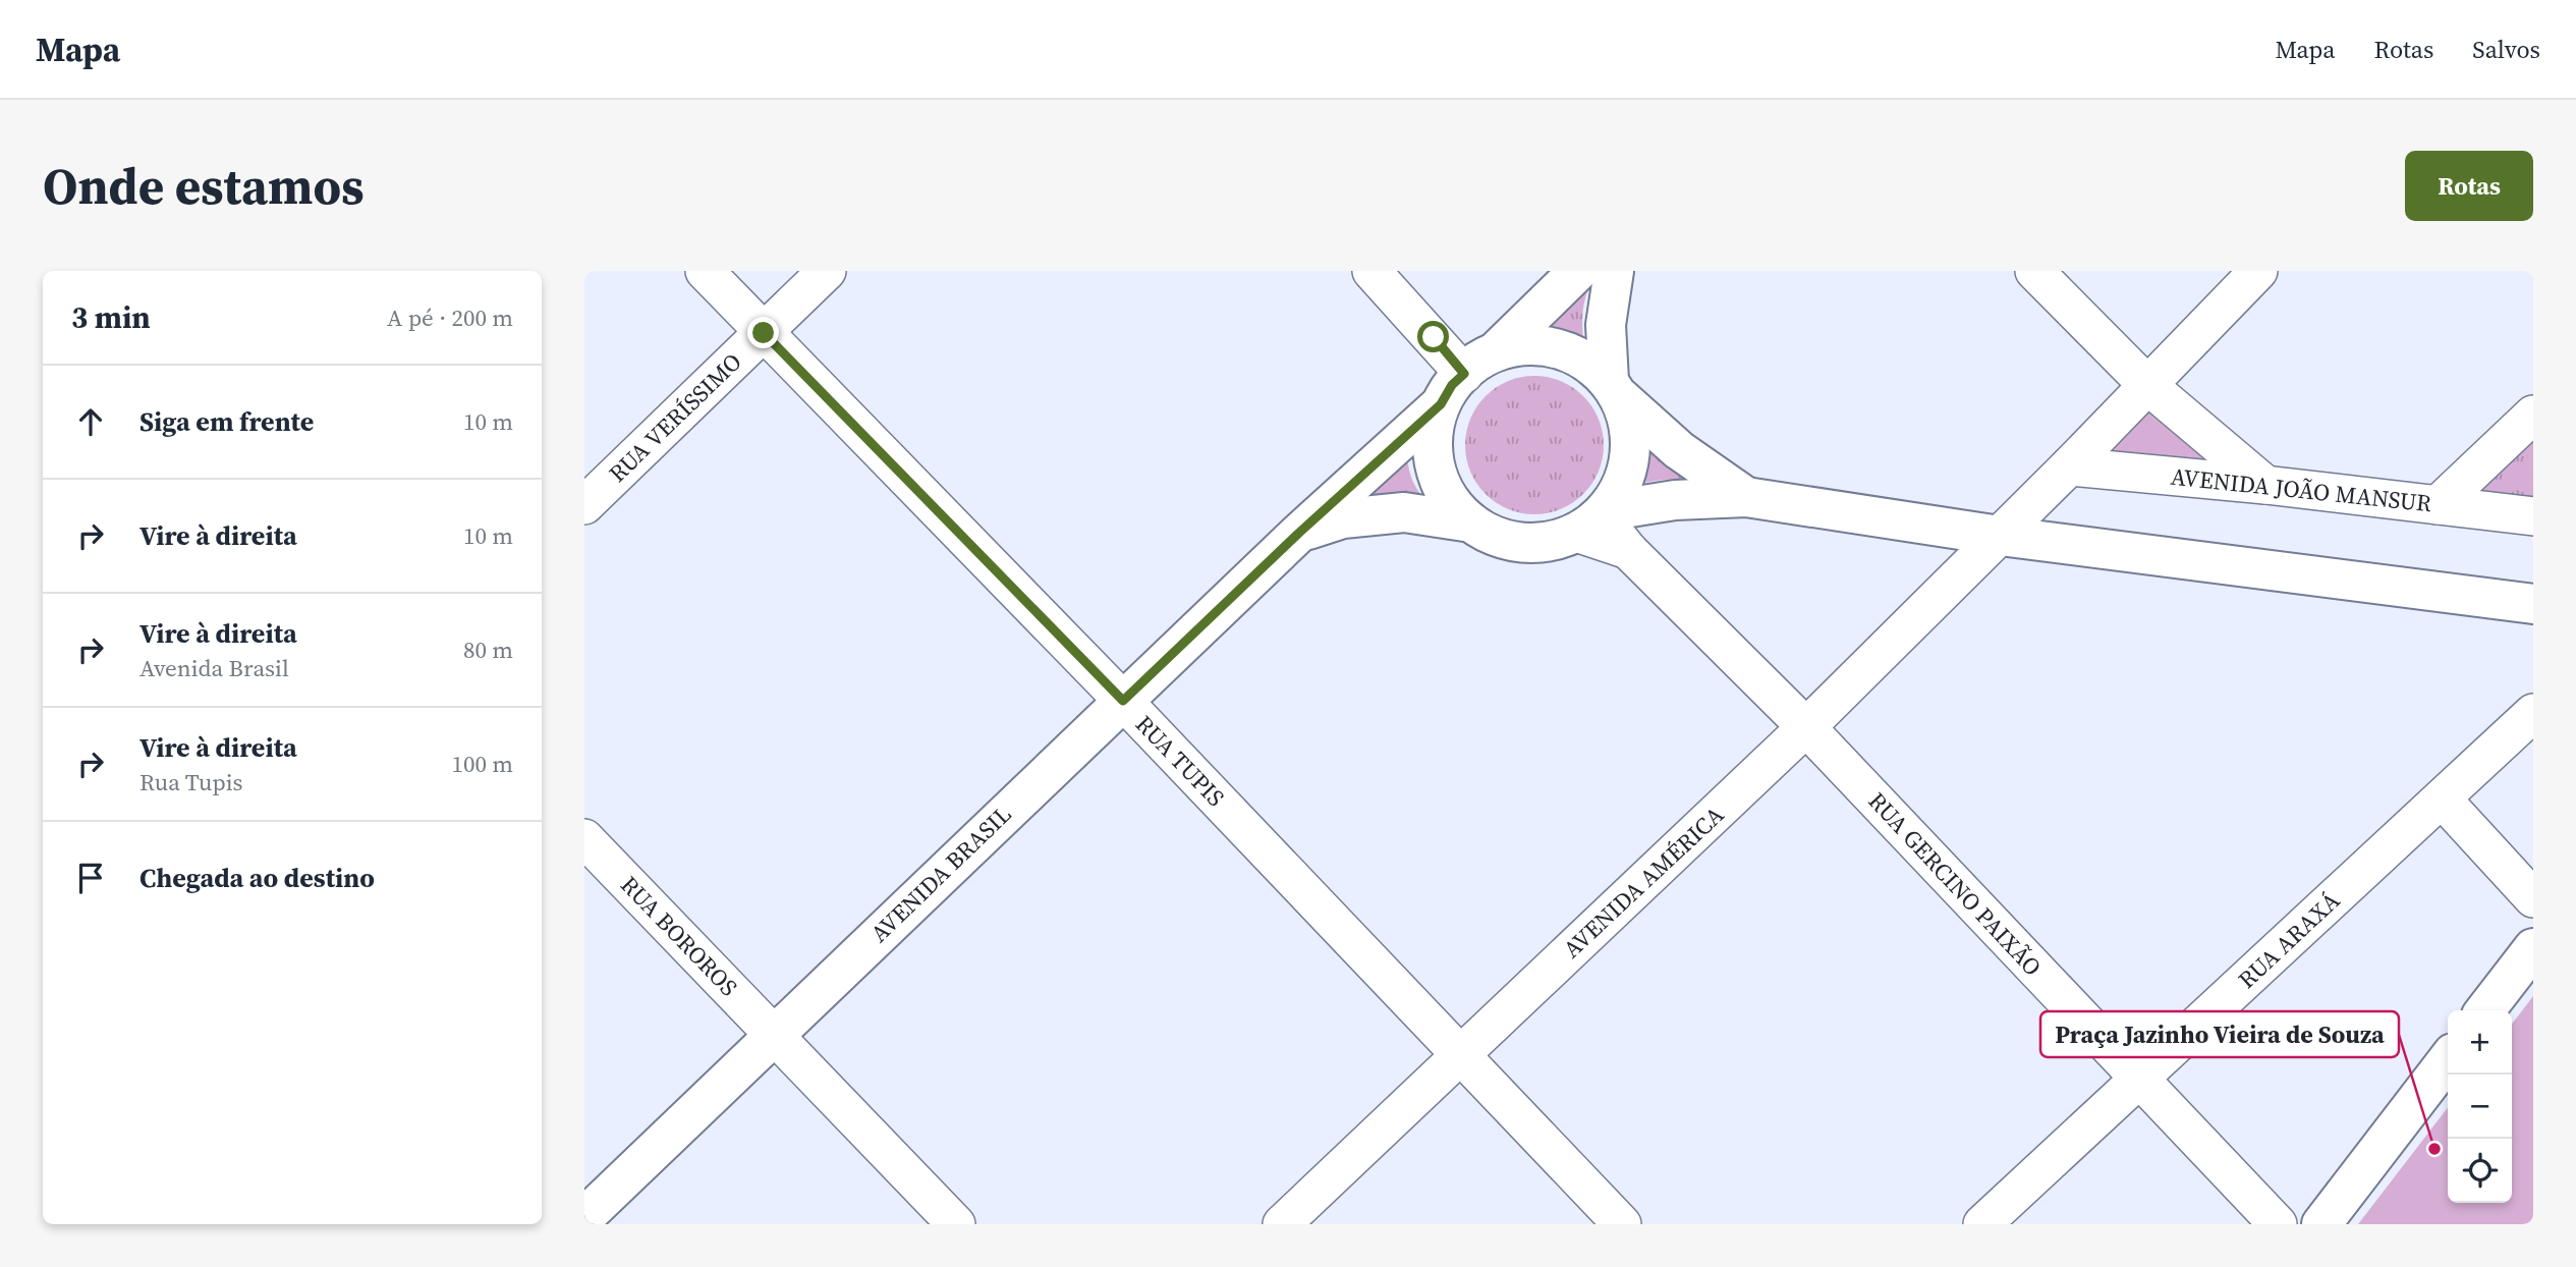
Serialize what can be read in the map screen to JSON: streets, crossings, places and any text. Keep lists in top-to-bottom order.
{
  "streets": {
    "main road": ["AVENIDA BRASIL"],
    "street": [
      "RUA VERÍSSIMO",
      "AVENIDA JOÃO MANSUR",
      "RUA TUPIS",
      "AVENIDA AMÉRICA",
      "RUA GERCINO PAIXÃO",
      "RUA BOROROS",
      "RUA ARAXÁ"
    ]
  },
  "crossings": [
    ["RUA VERÍSSIMO", "RUA TUPIS"],
    ["AVENIDA JOÃO MANSUR", "AVENIDA AMÉRICA"],
    ["RUA TUPIS", "AVENIDA BRASIL"],
    ["RUA TUPIS", "AVENIDA AMÉRICA"],
    ["AVENIDA BRASIL", "RUA GERCINO PAIXÃO"],
    ["AVENIDA BRASIL", "RUA BOROROS"],
    ["AVENIDA AMÉRICA", "RUA GERCINO PAIXÃO"],
    ["RUA GERCINO PAIXÃO", "RUA ARAXÁ"]
  ],
  "places": ["Praça Jazinho Vieira de Souza"],
  "page": {
    "header": "Mapa",
    "nav": ["Mapa", "Rotas", "Salvos"],
    "buttons": "Rotas",
    "title": "Onde estamos",
    "heading": ["3 min", "A pé · 200 m"],
    "list": [
      ["Siga em frente", "10 m"],
      ["Vire à direita", "10 m"],
      ["Vire à direita", "Avenida Brasil", "80 m"],
      ["Vire à direita", "Rua Tupis", "100 m"],
      "Chegada ao destino"
    ],
    "map_buttons": ["+", "−"]
  }
}
